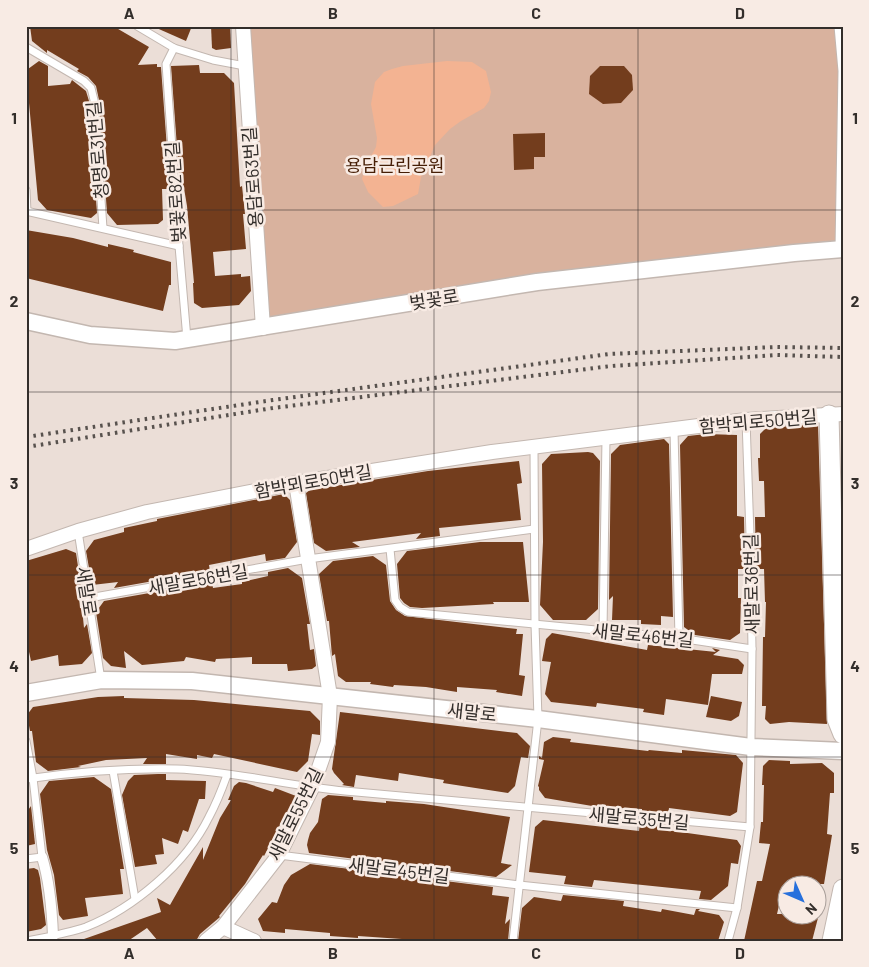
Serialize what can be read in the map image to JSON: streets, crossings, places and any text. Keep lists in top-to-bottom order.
{
  "streets": {
    "street": [
      "용담로63번길",
      "벚꽃로",
      "함박뫼로50번길",
      "새말로",
      "새말로55번길"
    ],
    "lane": [
      "청명로31번길",
      "벚꽃로82번길",
      "새말로56번길",
      "새말로36번길",
      "새말로46번길",
      "새말로35번길",
      "새말로45번길"
    ]
  },
  "crossings": [
    ["청명로31번길", "벚꽃로82번길"],
    ["용담로63번길", "벚꽃로"],
    ["벚꽃로82번길", "벚꽃로"],
    ["함박뫼로50번길", "새말로36번길"],
    ["함박뫼로50번길", "새말로"],
    ["함박뫼로50번길", "새말로46번길"],
    ["새말로56번길", "새말로"],
    ["새말로36번길", "새말로"],
    ["새말로36번길", "새말로46번길"],
    ["새말로", "새말로55번길"],
    ["새말로55번길", "새말로45번길"]
  ],
  "parks": ["용담근린공원"],
  "north": "bottom right",
  "grid": {
    "columns": [
      "A",
      "B",
      "C",
      "D"
    ],
    "rows": [
      "1",
      "2",
      "3",
      "4",
      "5"
    ]
  }
}
